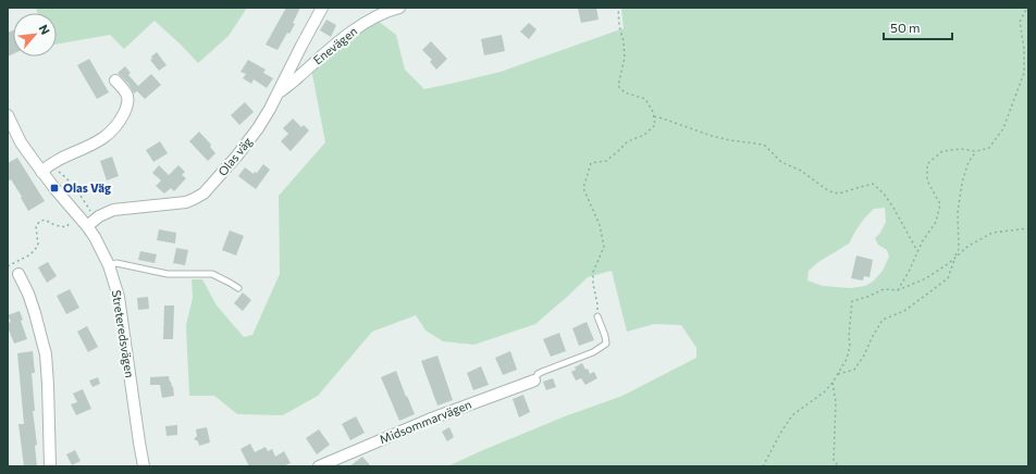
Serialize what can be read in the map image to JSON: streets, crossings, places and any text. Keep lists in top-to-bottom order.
{
  "streets": {
    "street": [
      "Enevägen",
      "Olas väg",
      "Streteredsvägen",
      "Midsommarvägen"
    ]
  },
  "crossings": [
    ["Enevägen", "Olas väg"],
    ["Olas väg", "Streteredsvägen"]
  ],
  "places": {
    "transit": ["Olas Väg"]
  },
  "scale_bar": "50 m",
  "north": "top right"
}
